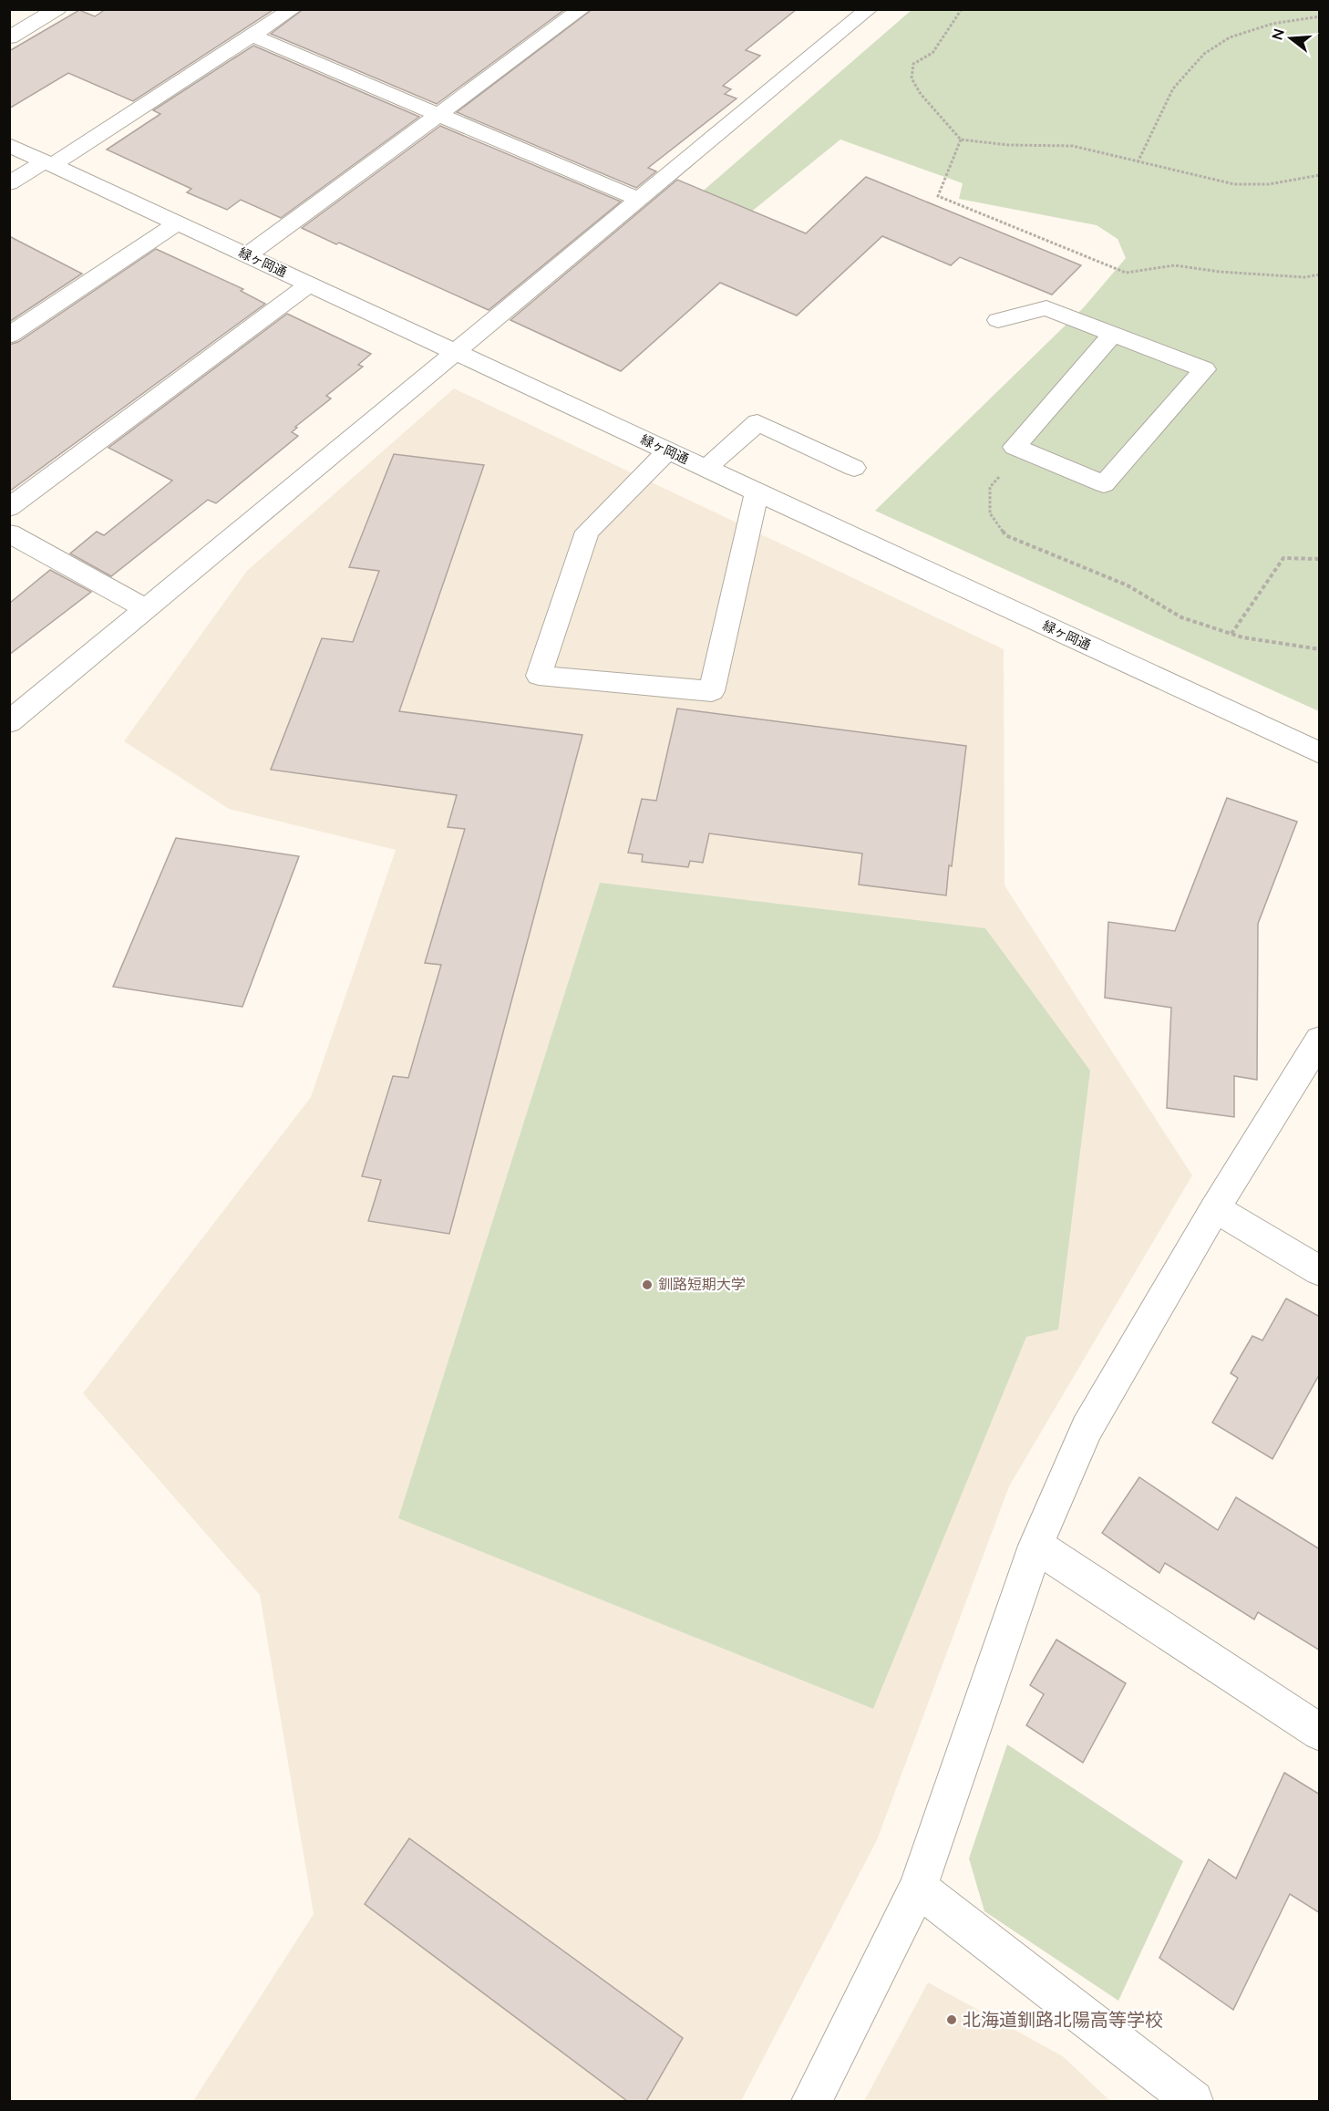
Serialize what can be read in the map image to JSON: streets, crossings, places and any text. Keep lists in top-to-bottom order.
{
  "streets": {
    "street": ["緑ヶ岡通"]
  },
  "places": ["釧路短期大学", "北海道釧路北陽高等学校"],
  "north": "left"
}
